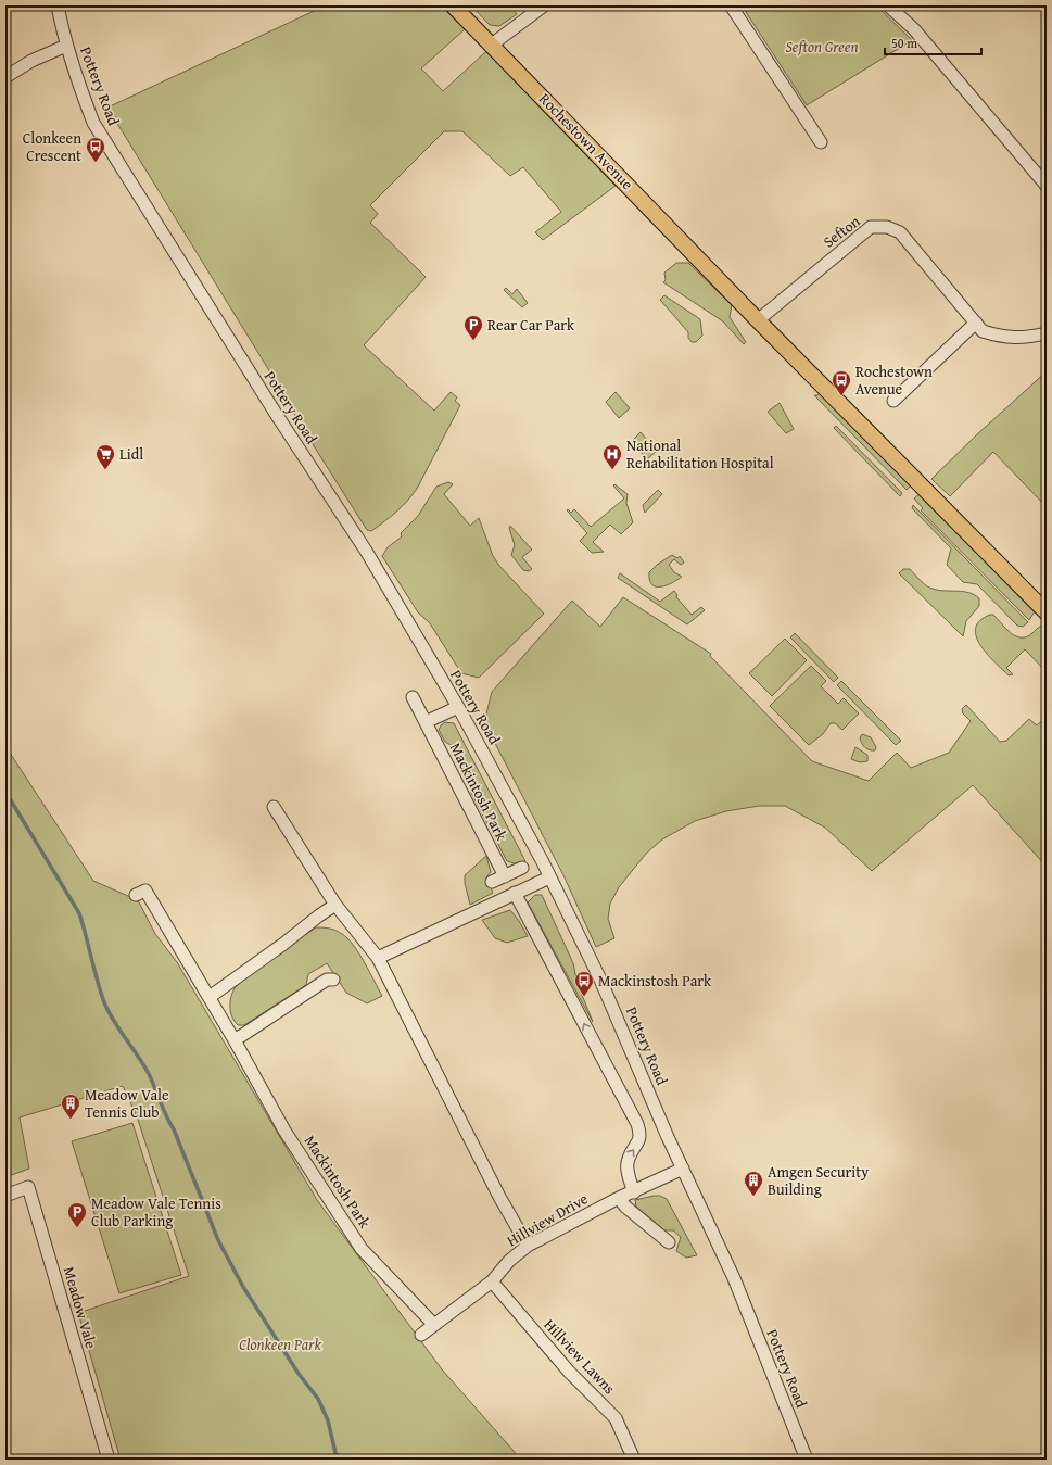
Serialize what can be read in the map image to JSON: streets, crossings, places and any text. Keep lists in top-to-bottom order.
{
  "streets": {
    "main road": ["Rochestown Avenue"],
    "street": [
      "Pottery Road",
      "Sefton",
      "Mackintosh Park",
      "Hillview Drive",
      "Meadow Vale",
      "Hillview Lawns"
    ]
  },
  "crossings": [
    ["Pottery Road", "Hillview Drive"],
    ["Rochestown Avenue", "Sefton"],
    ["Mackintosh Park", "Hillview Drive"],
    ["Hillview Drive", "Hillview Lawns"]
  ],
  "parks": ["Sefton Green", "Clonkeen Park"],
  "places": {
    "bus stop": ["Clonkeen Crescent", "Rochestown Avenue", "Mackinstosh Park"],
    "parking": ["Rear Car Park", "Meadow Vale Tennis Club Parking"],
    "supermarket": ["Lidl"],
    "hospital": ["National Rehabilitation Hospital"],
    "building": ["Meadow Vale Tennis Club", "Amgen Security Building"]
  },
  "scale_bar": "50 m"
}
